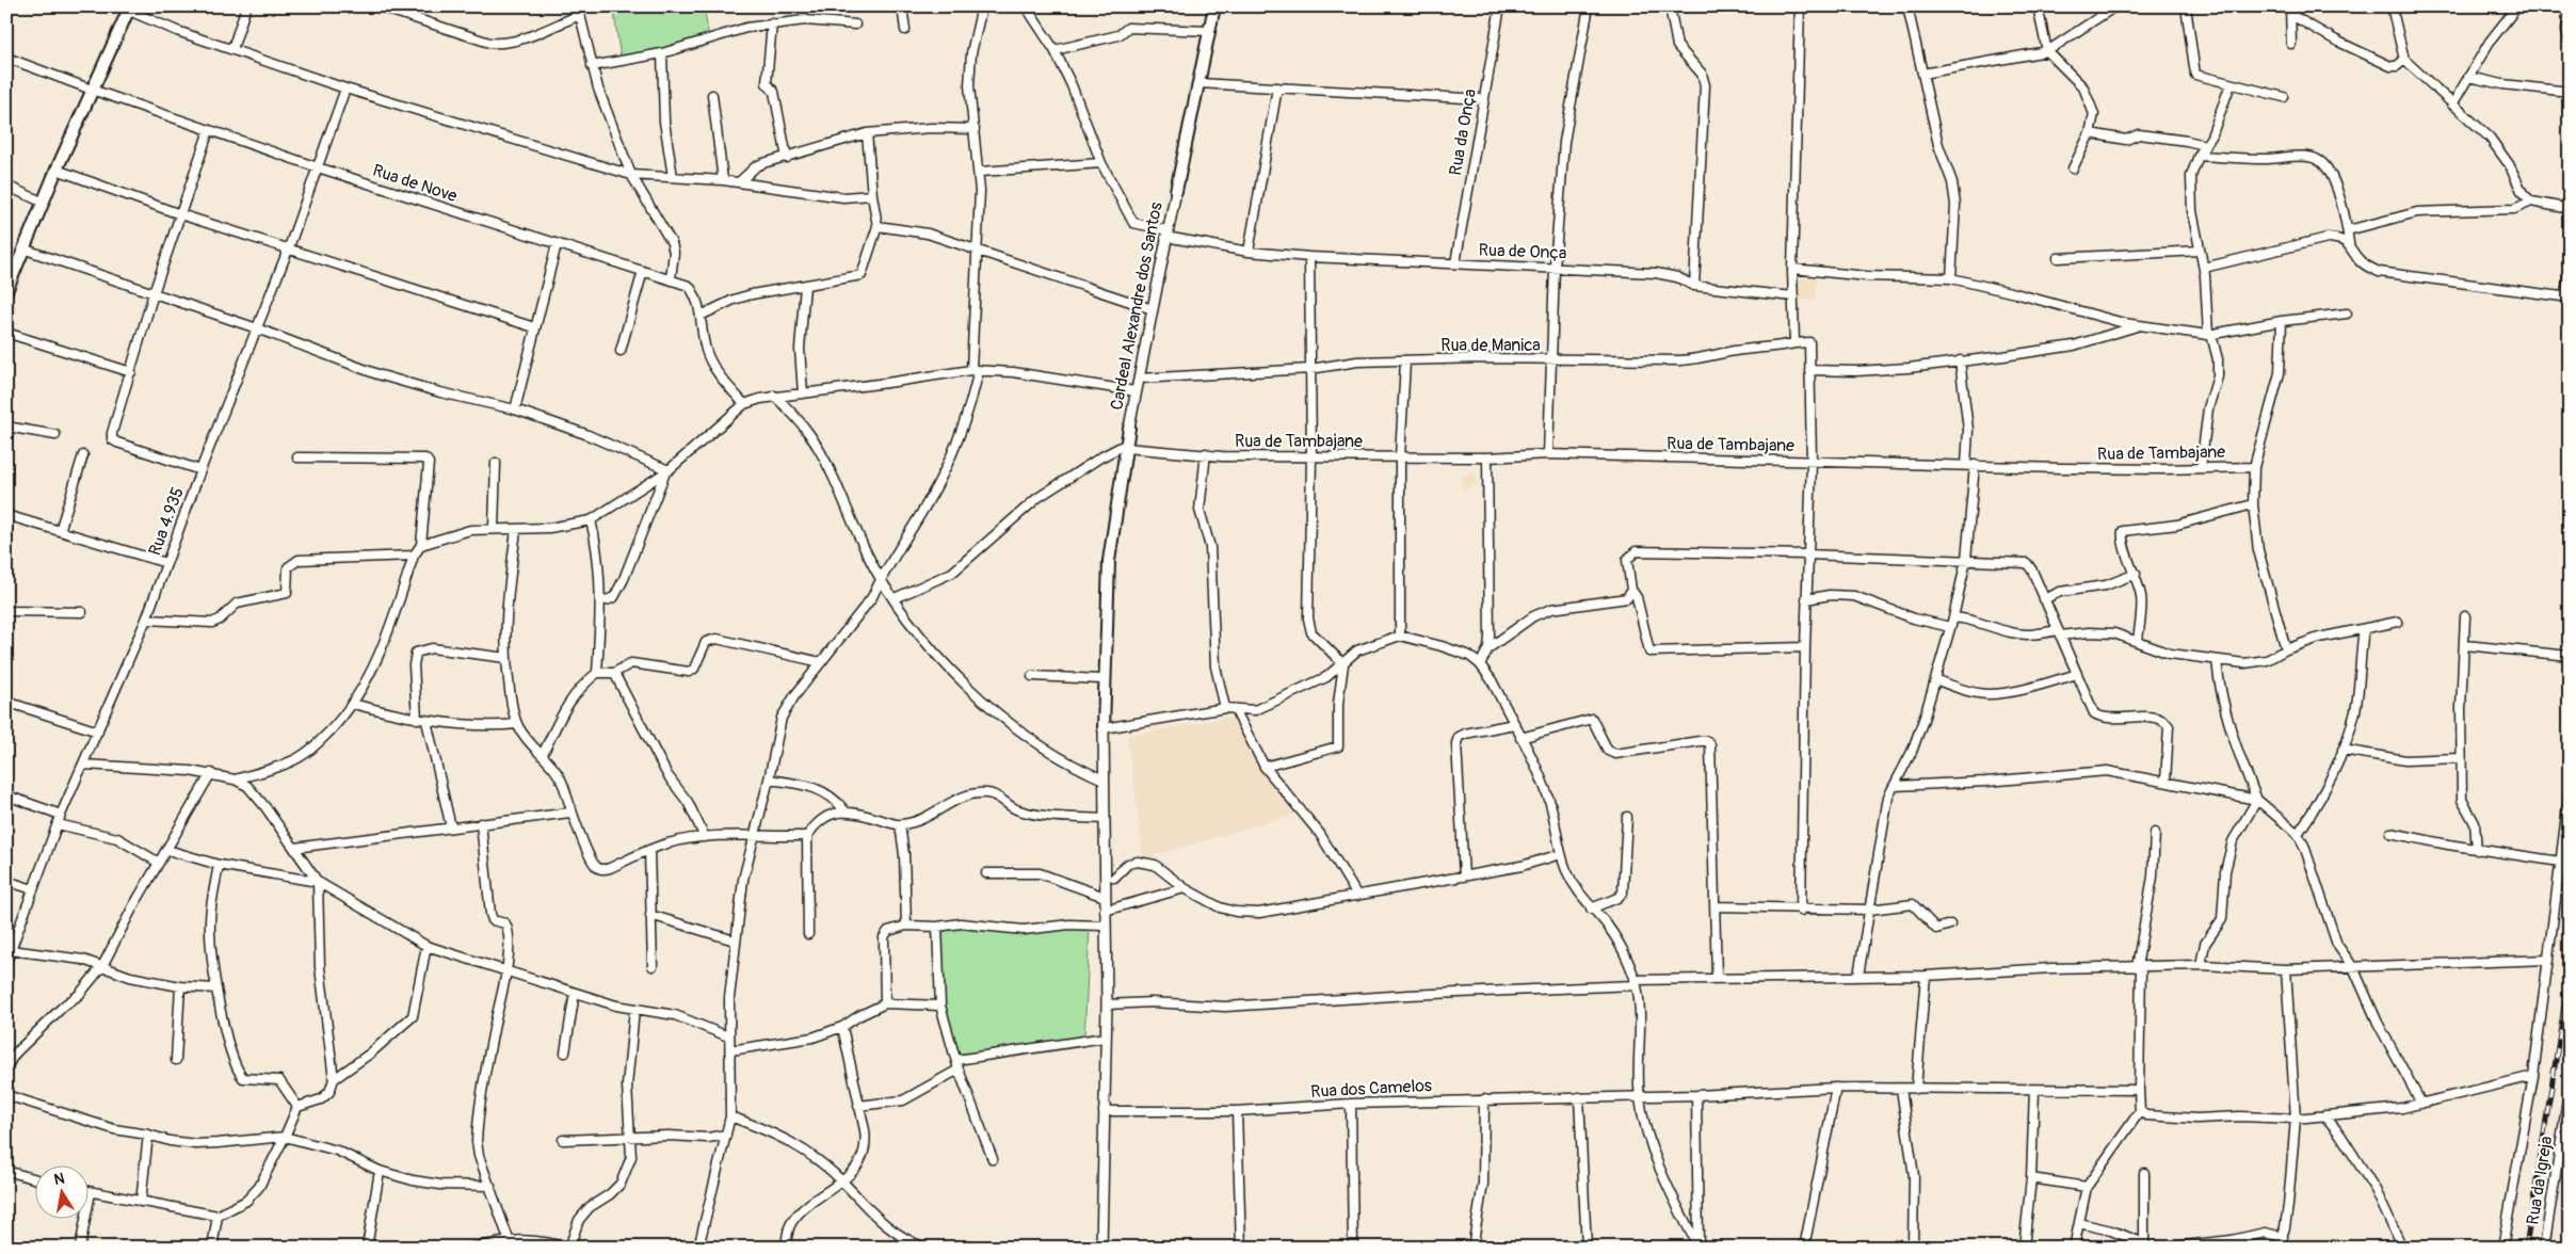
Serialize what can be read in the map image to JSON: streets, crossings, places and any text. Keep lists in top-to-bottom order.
{
  "streets": {
    "street": [
      "Rua da Onça",
      "Rua de Nove",
      "Rua de Onça",
      "Cardeal Alexandre dos Santos",
      "Rua de Manica",
      "Rua de Tambajane",
      "Rua 4.935",
      "Rua dos Camelos",
      "Rua da Igreja"
    ]
  },
  "crossings": [
    ["Rua da Onça", "Rua de Onça"],
    ["Rua de Nove", "Rua 4.935"],
    ["Rua de Onça", "Cardeal Alexandre dos Santos"],
    ["Cardeal Alexandre dos Santos", "Rua de Manica"]
  ],
  "north": "top"
}
